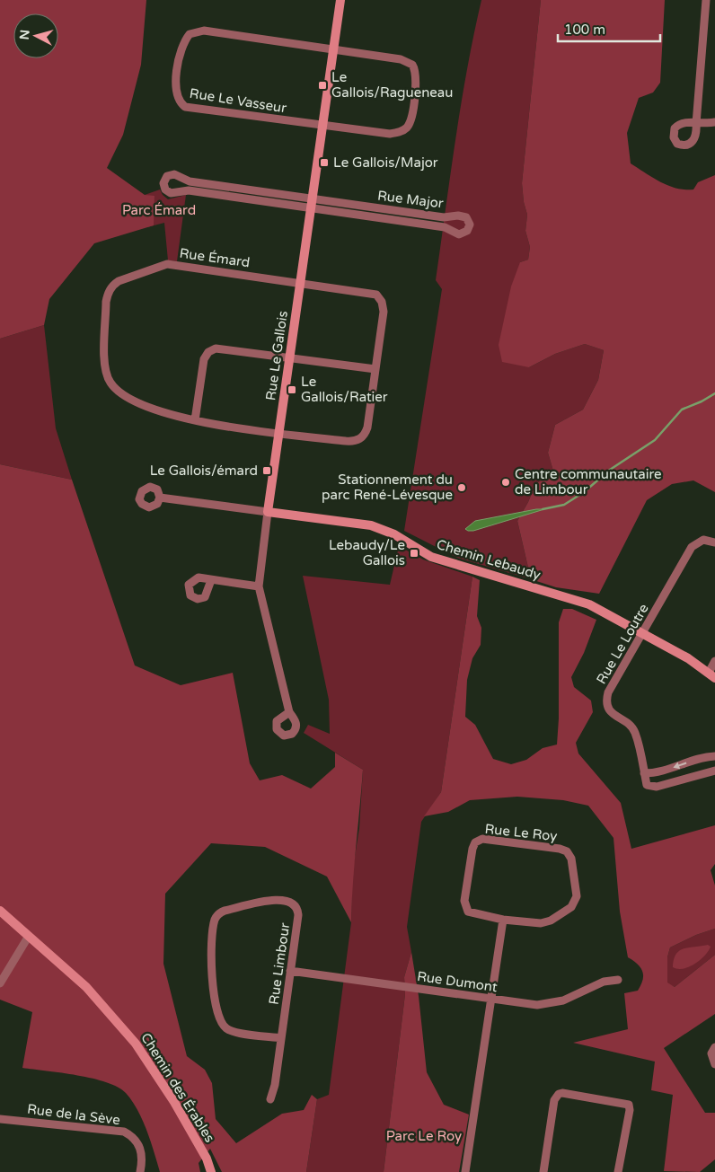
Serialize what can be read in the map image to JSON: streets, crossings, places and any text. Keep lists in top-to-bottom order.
{
  "streets": {
    "street": [
      "Rue Le Vasseur",
      "Rue Major",
      "Rue Émard",
      "Rue Le Gallois",
      "Chemin Lebaudy",
      "Rue Le Loutre",
      "Rue Le Roy",
      "Rue Limbour",
      "Rue Dumont",
      "Chemin des Érables",
      "Rue de la Sève"
    ]
  },
  "crossings": [
    ["Rue Le Vasseur", "Rue Le Gallois"],
    ["Rue Major", "Rue Le Gallois"],
    ["Rue Émard", "Rue Le Gallois"],
    ["Rue Le Gallois", "Chemin Lebaudy"],
    ["Chemin Lebaudy", "Rue Le Loutre"],
    ["Rue Limbour", "Rue Dumont"]
  ],
  "parks": ["Parc Émard", "Parc Le Roy"],
  "places": {
    "transit": [
      "Le Gallois/Ragueneau",
      "Le Gallois/Major",
      "Le Gallois/Ratier",
      "Le Gallois/émard",
      "Lebaudy/Le Gallois"
    ],
    "other": ["Centre communautaire de Limbour", "Stationnement du parc René-Lévesque"]
  },
  "scale_bar": "100 m",
  "north": "left"
}
